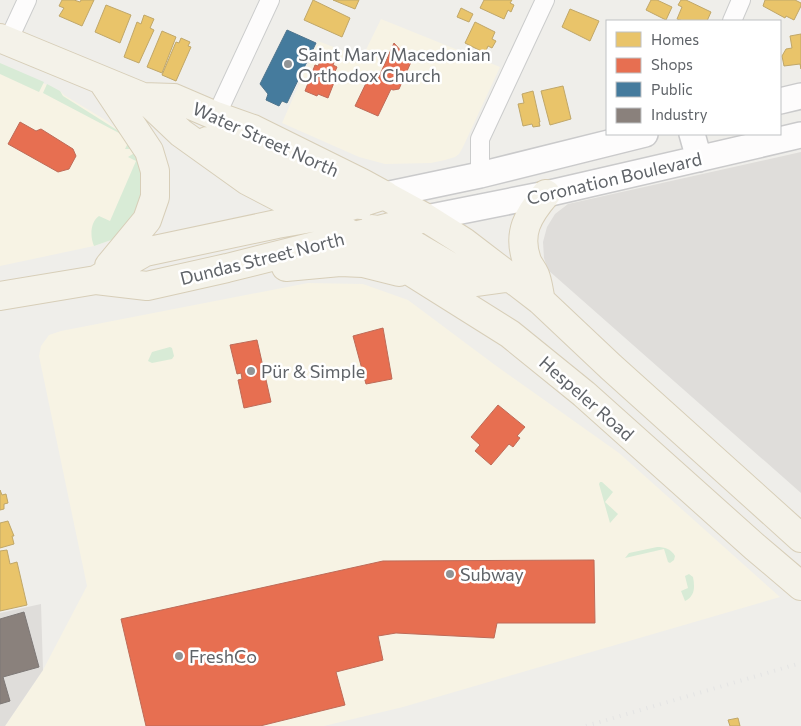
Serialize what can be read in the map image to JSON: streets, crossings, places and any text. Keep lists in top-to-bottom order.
{
  "streets": {
    "main road": [
      "Water Street North",
      "Coronation Boulevard",
      "Dundas Street North",
      "Hespeler Road"
    ]
  },
  "crossings": [
    ["Water Street North", "Coronation Boulevard"],
    ["Water Street North", "Dundas Street North"],
    ["Water Street North", "Hespeler Road"],
    ["Coronation Boulevard", "Dundas Street North"],
    ["Dundas Street North", "Hespeler Road"]
  ],
  "places": [
    "Saint Mary Macedonian Orthodox Church",
    "Pür & Simple",
    "Subway",
    "FreshCo"
  ],
  "legend": [
    "Homes",
    "Shops",
    "Public",
    "Industry"
  ]
}
